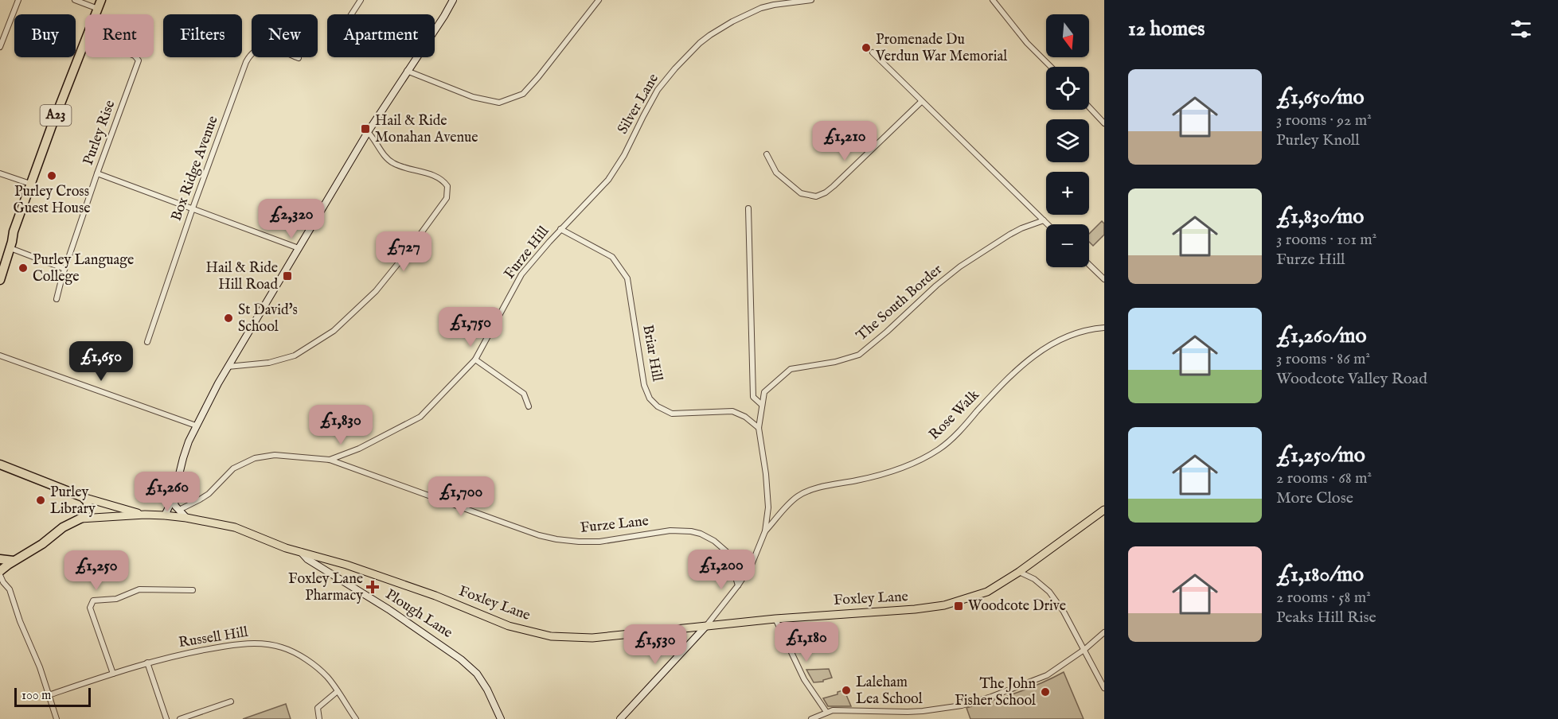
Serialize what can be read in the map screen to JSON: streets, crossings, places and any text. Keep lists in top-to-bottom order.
{
  "streets": {
    "highway": ["A23"],
    "main road": ["Foxley Lane"],
    "street": [
      "Silver Lane",
      "Purley Rise",
      "Box Ridge Avenue",
      "Furze Hill",
      "The South Border",
      "Briar Hill",
      "Rose Walk",
      "Furze Lane",
      "Plough Lane",
      "Russell Hill"
    ]
  },
  "crossings": [
    ["Silver Lane", "Furze Hill"],
    ["Silver Lane", "Briar Hill"],
    ["Furze Hill", "Briar Hill"],
    ["Furze Hill", "Furze Lane"],
    ["The South Border", "Briar Hill"],
    ["The South Border", "Rose Walk"],
    ["The South Border", "Furze Lane"],
    ["The South Border", "Foxley Lane"],
    ["Foxley Lane", "Plough Lane"]
  ],
  "places": {
    "other": [
      "Promenade Du Verdun War Memorial",
      "Purley Cross Guest House",
      "Purley Language College",
      "St David's School",
      "Purley Library",
      "Laleham Lea School",
      "The John Fisher School"
    ],
    "transit": ["Hail & Ride Monahan Avenue", "Hail & Ride Hill Road", "Woodcote Drive"],
    "health": ["Foxley Lane Pharmacy"]
  },
  "scale_bar": "100 m",
  "north": "bottom",
  "page": {
    "heading": "12 homes",
    "map_buttons": ["+", "−"],
    "chip": [
      "Buy",
      "Rent",
      "Filters",
      "New",
      "Apartment"
    ],
    "list": [
      {
        "name": "£1,650/mo",
        "note": "3 rooms · 92 m² · Purley Knoll"
      },
      {
        "name": "£1,830/mo",
        "note": "3 rooms · 101 m² · Furze Hill"
      },
      {
        "name": "£1,260/mo",
        "note": "3 rooms · 86 m² · Woodcote Valley Road"
      },
      {
        "name": "£1,250/mo",
        "note": "2 rooms · 68 m² · More Close"
      },
      {
        "name": "£1,180/mo",
        "note": "2 rooms · 58 m² · Peaks Hill Rise"
      }
    ],
    "price": [
      "£1,210",
      "£2,320",
      "£727",
      "£1,750",
      "£1,650",
      "£1,830",
      "£1,260",
      "£1,700",
      "£1,200",
      "£1,250",
      "£1,180",
      "£1,530"
    ],
    "scale": "100 m"
  }
}
